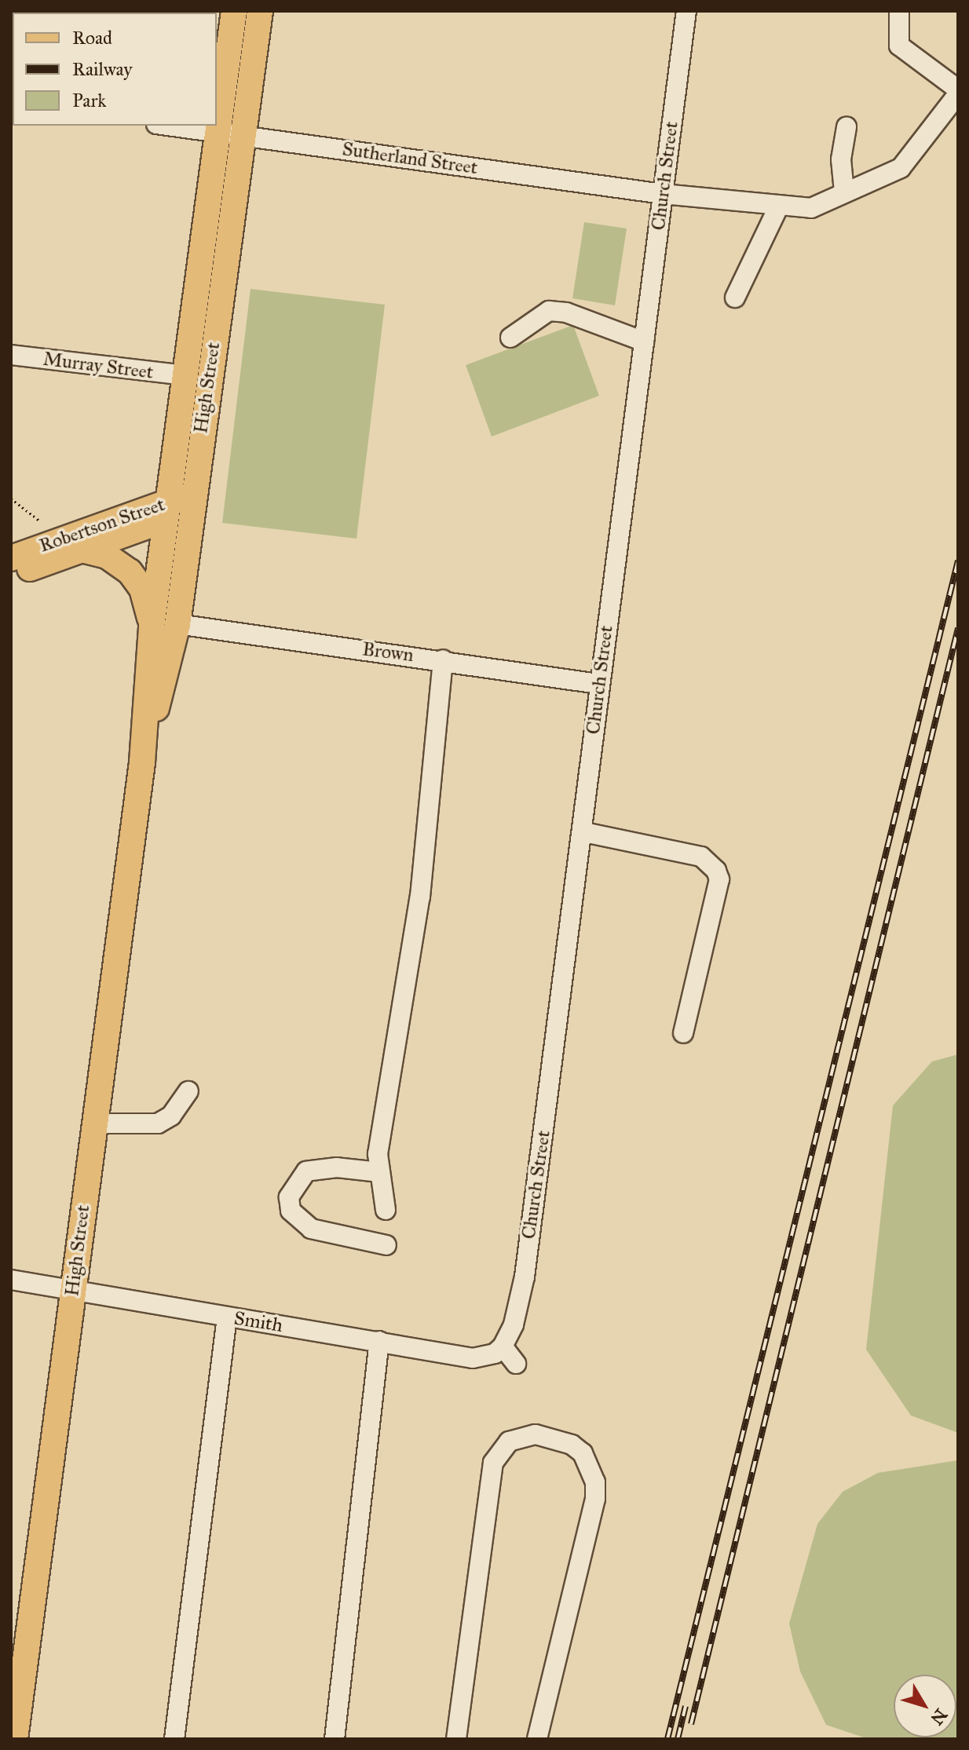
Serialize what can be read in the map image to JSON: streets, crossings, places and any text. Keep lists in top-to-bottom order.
{
  "streets": {
    "main road": ["High Street", "Robertson Street"],
    "street": [
      "Sutherland Street",
      "Church Street",
      "Murray Street",
      "Brown",
      "Smith"
    ]
  },
  "crossings": [
    ["Sutherland Street", "Church Street"],
    ["Sutherland Street", "High Street"],
    ["Church Street", "Brown"],
    ["Church Street", "Smith"],
    ["Murray Street", "High Street"],
    ["High Street", "Robertson Street"],
    ["High Street", "Brown"],
    ["High Street", "Smith"]
  ],
  "legend": ["Road", "Railway", "Park"],
  "north": "bottom right"
}
